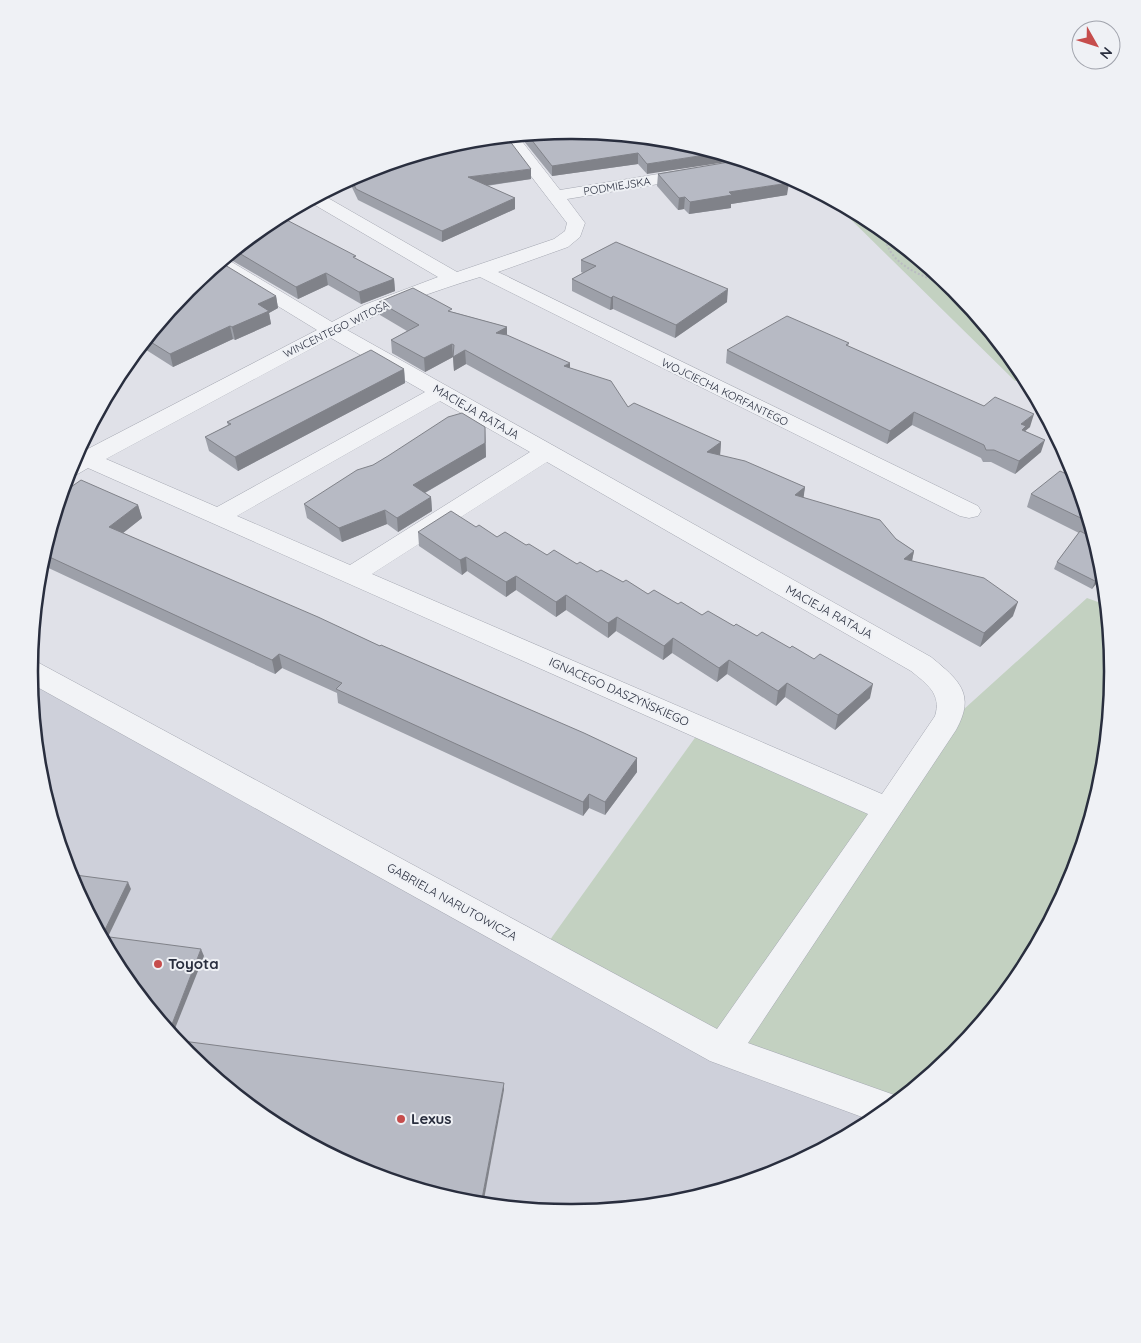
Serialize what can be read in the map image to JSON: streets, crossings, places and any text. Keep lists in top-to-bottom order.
{
  "streets": {
    "street": [
      "PODMIEJSKA",
      "WINCENTEGO WITOSA",
      "WOJCIECHA KORFANTEGO",
      "MACIEJA RATAJA",
      "IGNACEGO DASZYŃSKIEGO",
      "GABRIELA NARUTOWICZA"
    ]
  },
  "crossings": [
    ["PODMIEJSKA", "WINCENTEGO WITOSA"],
    ["WINCENTEGO WITOSA", "WOJCIECHA KORFANTEGO"],
    ["WINCENTEGO WITOSA", "MACIEJA RATAJA"],
    ["MACIEJA RATAJA", "IGNACEGO DASZYŃSKIEGO"],
    ["MACIEJA RATAJA", "GABRIELA NARUTOWICZA"]
  ],
  "places": ["Toyota", "Lexus"],
  "north": "bottom right"
}
